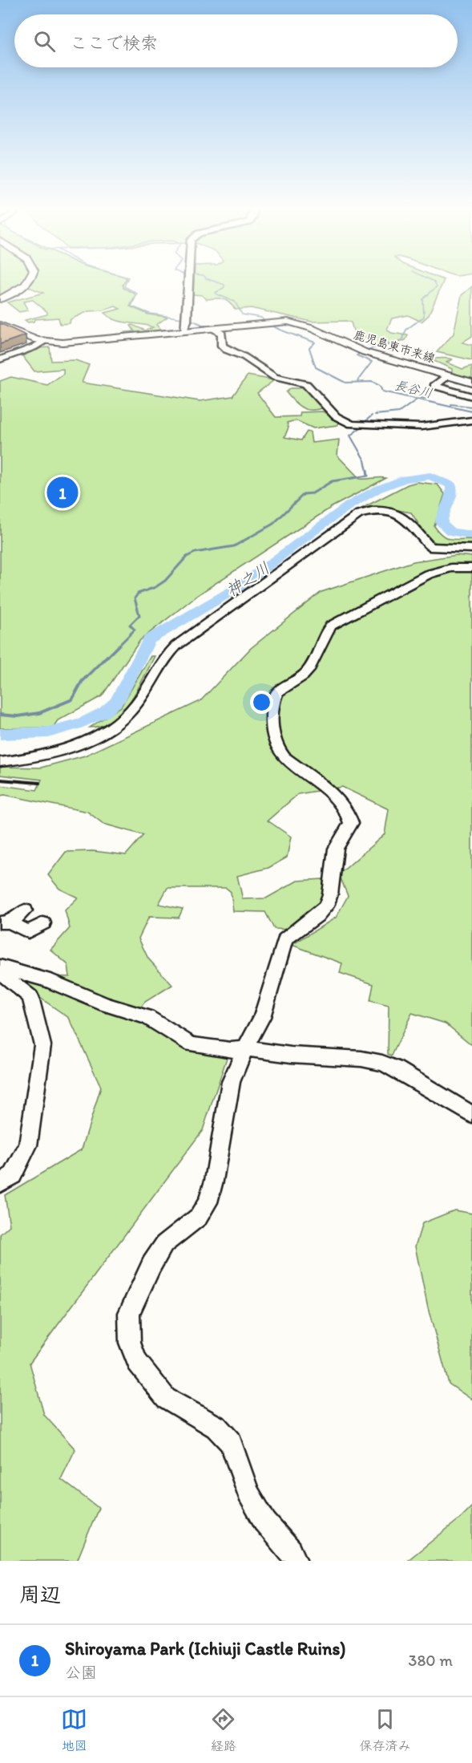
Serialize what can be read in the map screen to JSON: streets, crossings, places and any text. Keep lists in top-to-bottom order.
{
  "streets": {
    "main road": ["鹿児島東市来線"]
  },
  "water": ["長谷川", "神之川"],
  "page": {
    "search": "ここで検索",
    "pins": "1",
    "heading": "周辺",
    "list": [
      {
        "mark": "1",
        "name": "Shiroyama Park (Ichiuji Castle Ruins)",
        "note": "公園",
        "value": "380 m"
      }
    ],
    "nav": ["地図", "経路", "保存済み"]
  }
}
